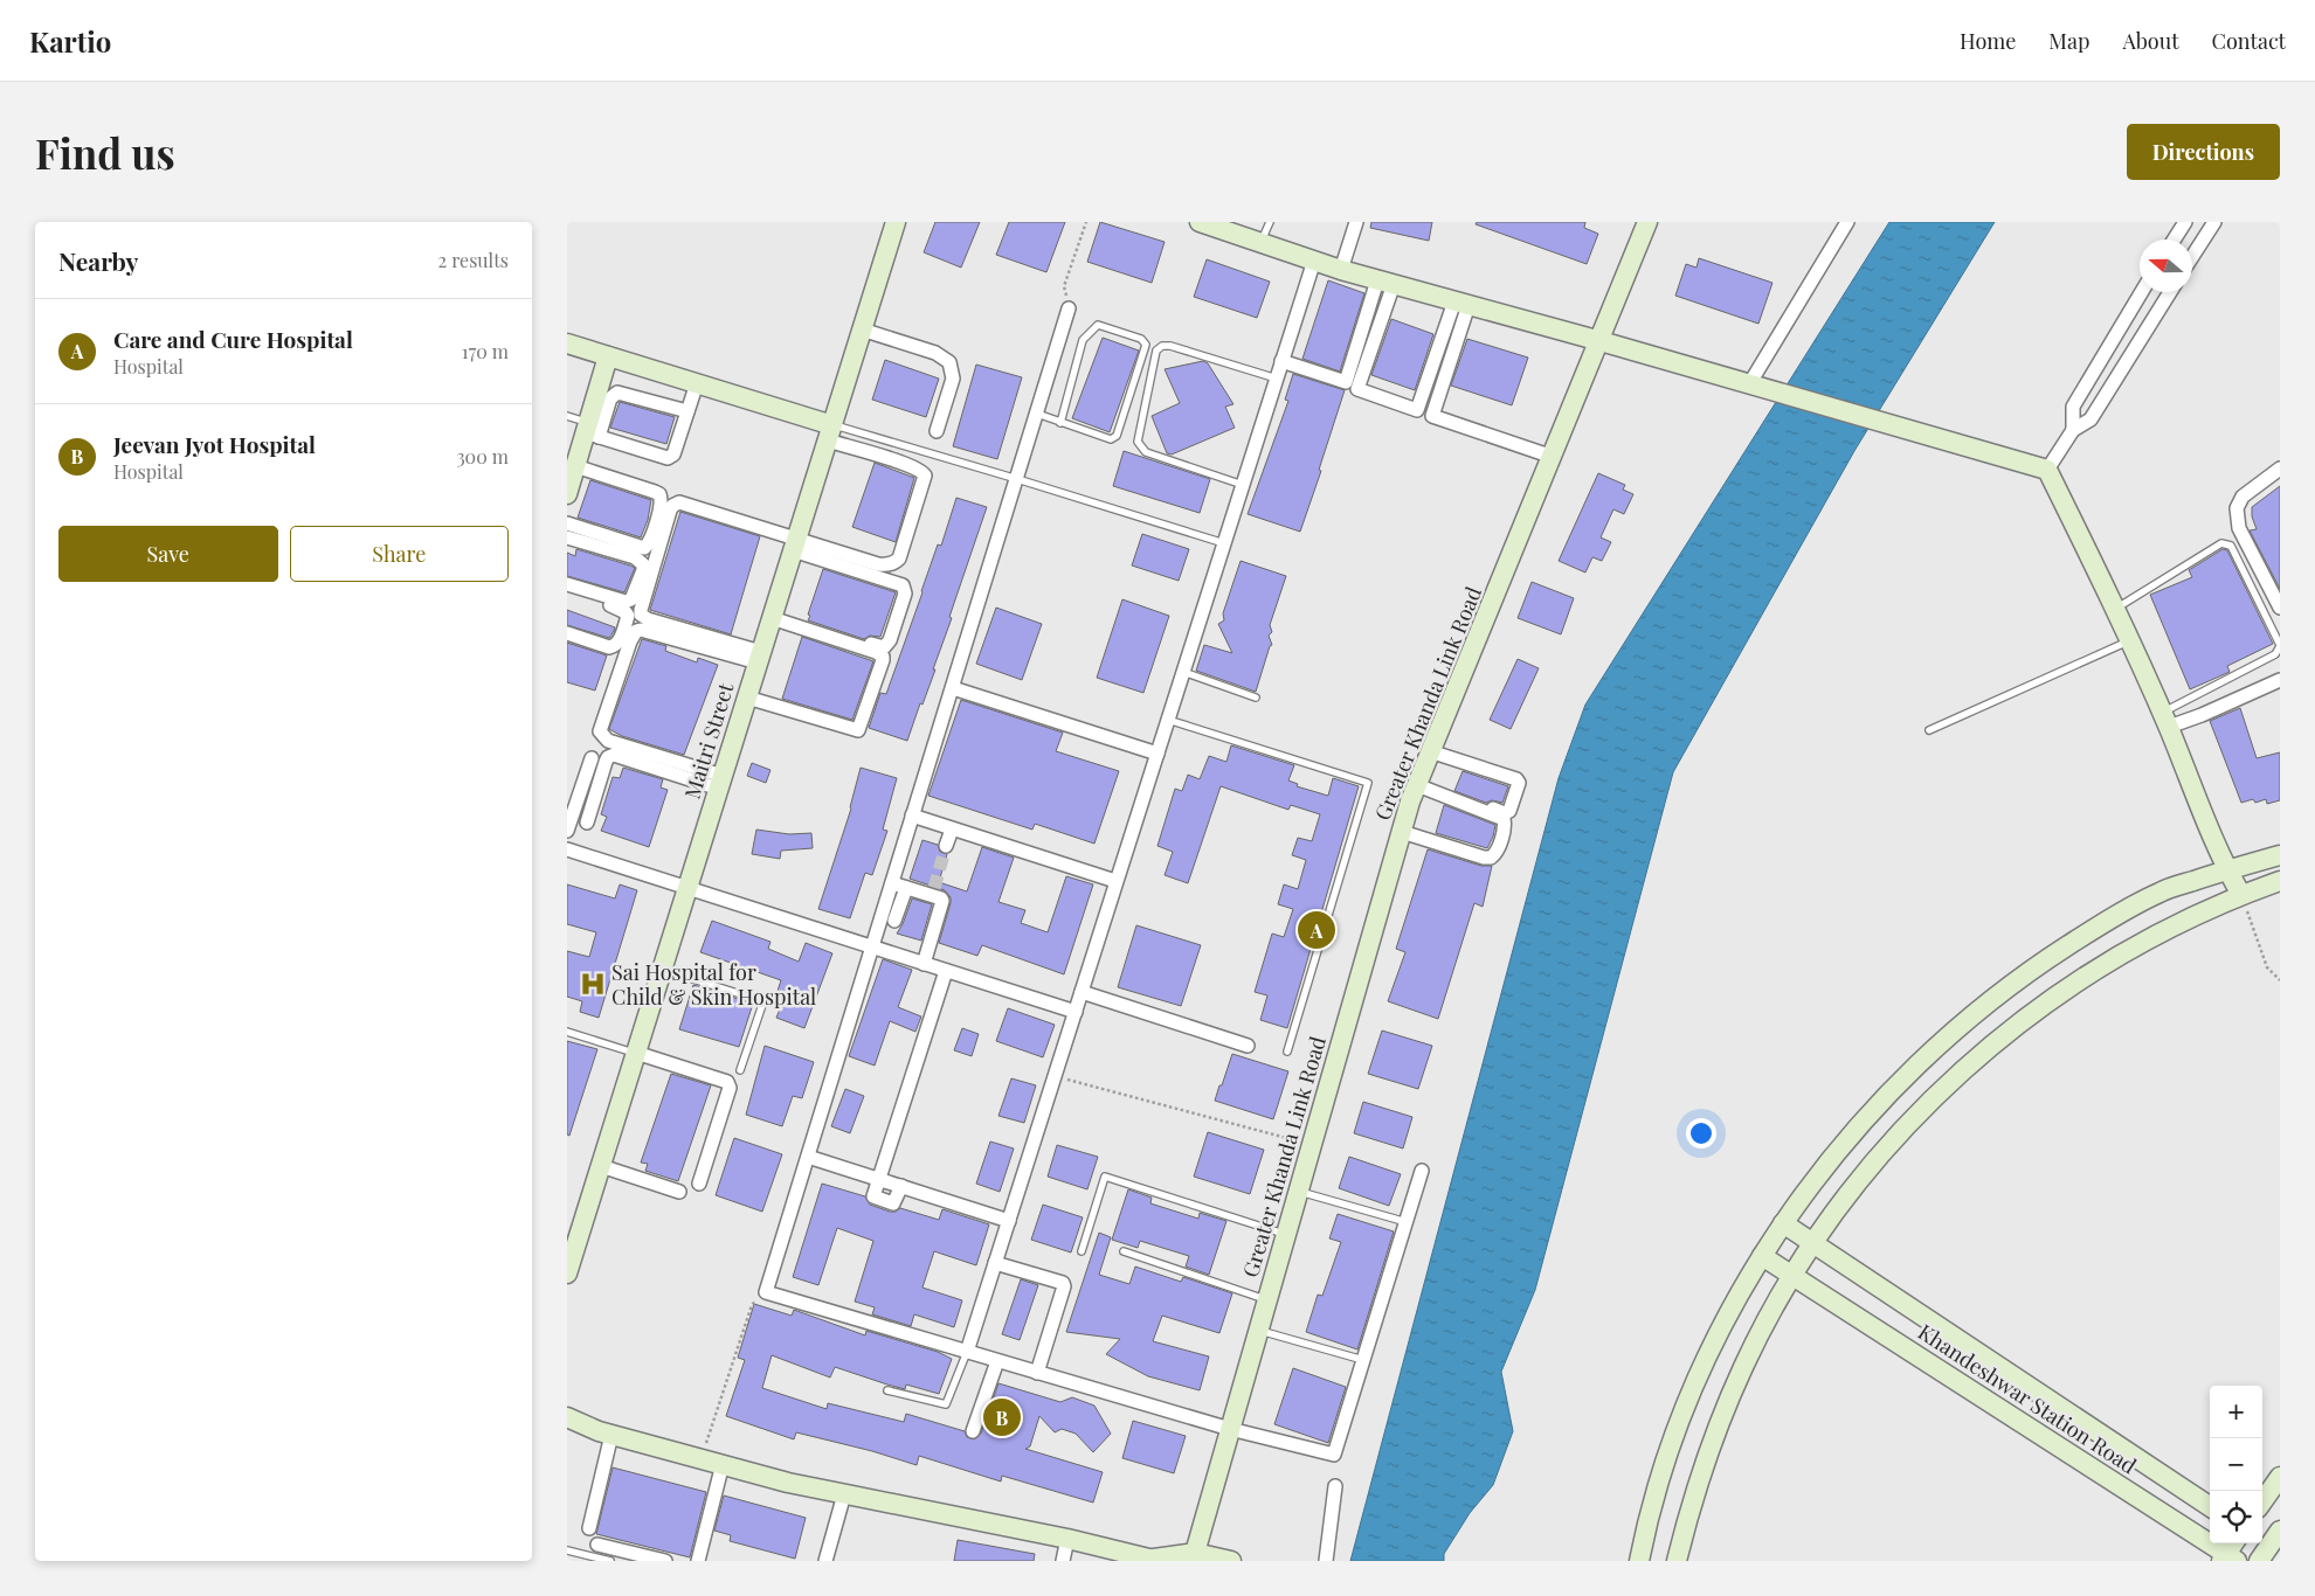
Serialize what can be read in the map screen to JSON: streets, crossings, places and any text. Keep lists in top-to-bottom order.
{
  "streets": {
    "street": ["Greater Khanda Link Road", "Maitri Street", "Khandeshwar Station Road"]
  },
  "places": {
    "hospital": ["Sai Hospital for Child & Skin Hospital"]
  },
  "north": "left",
  "page": {
    "header": "Kartio",
    "nav": [
      "Home",
      "Map",
      "About",
      "Contact"
    ],
    "buttons": [
      "Directions",
      ["Save", "Share"]
    ],
    "title": "Find us",
    "heading": ["Nearby", "2 results"],
    "list": [
      {
        "mark": "A",
        "name": "Care and Cure Hospital",
        "note": "Hospital",
        "value": "170 m"
      },
      {
        "mark": "B",
        "name": "Jeevan Jyot Hospital",
        "note": "Hospital",
        "value": "300 m"
      }
    ],
    "pins": ["A", "B"],
    "map_buttons": ["+", "−"]
  }
}
